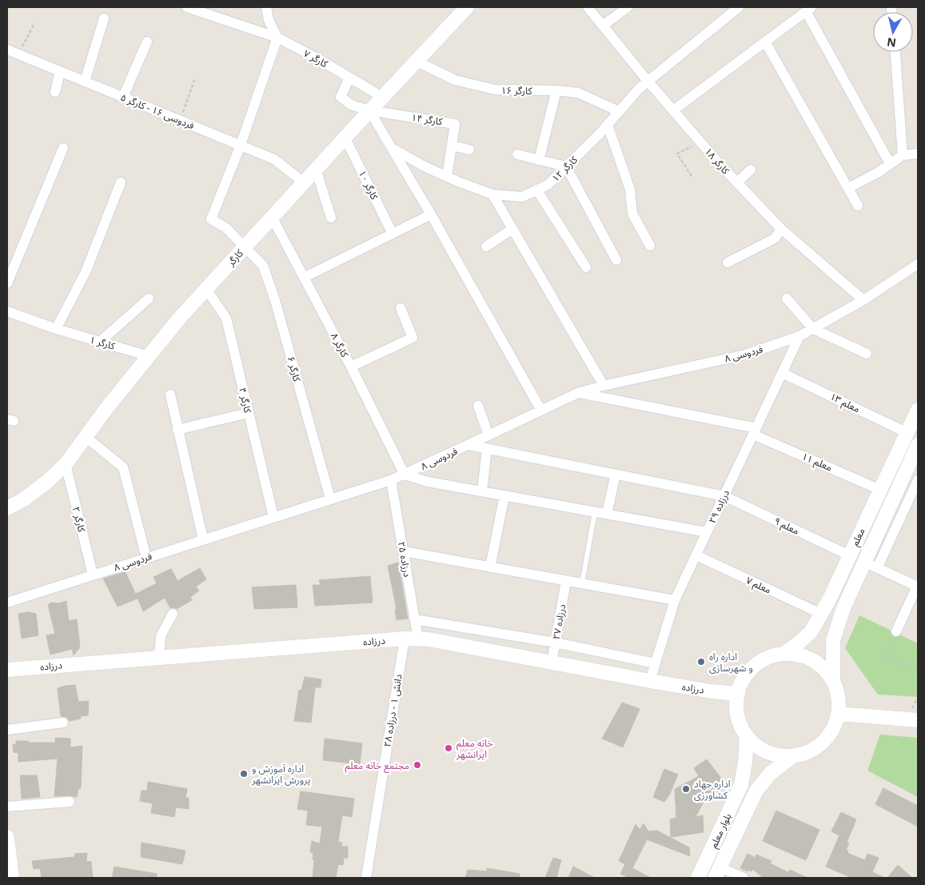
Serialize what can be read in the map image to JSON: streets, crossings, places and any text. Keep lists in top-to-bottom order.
{
  "streets": {
    "main road": [
      "کارگر",
      "معلم",
      "درزاده",
      "بلوار معلم"
    ],
    "street": [
      "کارگر ۷",
      "کارگر ۱۶",
      "فردوسی ۱۶ - کارگر ۵",
      "کارگر ۱۴",
      "کارگر ۱۸",
      "کارگر ۱۲",
      "کارگر ۱۰",
      "کارگر ۱",
      "کارگر ۸",
      "فردوسی ۸",
      "کارگر ۶",
      "کارگر ۴",
      "معلم ۱۳",
      "معلم ۱۱",
      "درزاده ۲۹",
      "کارگر ۲",
      "معلم ۹",
      "درزاده ۲۵",
      "معلم ۷",
      "درزاده ۲۷",
      "دانش ۱ - درزاده ۲۸"
    ]
  },
  "crossings": [
    ["کارگر ۷", "کارگر"],
    ["کارگر ۱۶", "کارگر ۱۲"],
    ["کارگر ۱۶", "کارگر"],
    ["فردوسی ۱۶ - کارگر ۵", "کارگر"],
    ["فردوسی ۱۶ - کارگر ۵", "کارگر ۶"],
    ["کارگر ۱۴", "کارگر ۱۲"],
    ["کارگر ۱۴", "کارگر"],
    ["کارگر ۱۸", "کارگر ۱۲"],
    ["کارگر ۱۸", "فردوسی ۸"],
    ["کارگر ۱۲", "کارگر"],
    ["کارگر ۱۲", "فردوسی ۸"],
    ["کارگر ۱۰", "کارگر"],
    ["کارگر", "کارگر ۱"],
    ["کارگر", "کارگر ۸"],
    ["کارگر", "کارگر ۶"],
    ["کارگر", "کارگر ۴"],
    ["کارگر", "کارگر ۲"],
    ["کارگر ۸", "فردوسی ۸"],
    ["فردوسی ۸", "کارگر ۶"],
    ["فردوسی ۸", "کارگر ۴"],
    ["فردوسی ۸", "معلم ۱۱"],
    ["فردوسی ۸", "درزاده ۲۹"],
    ["فردوسی ۸", "کارگر ۲"],
    ["فردوسی ۸", "معلم ۹"],
    ["فردوسی ۸", "درزاده ۲۵"],
    ["معلم ۱۳", "درزاده ۲۹"],
    ["معلم ۱۳", "معلم"],
    ["معلم ۱۱", "درزاده ۲۹"],
    ["معلم ۱۱", "معلم"],
    ["درزاده ۲۹", "معلم ۹"],
    ["درزاده ۲۹", "معلم ۷"],
    ["درزاده ۲۹", "درزاده"],
    ["معلم ۹", "معلم"],
    ["معلم", "معلم ۷"],
    ["معلم", "درزاده"],
    ["معلم", "بلوار معلم"],
    ["درزاده ۲۵", "درزاده"],
    ["درزاده ۲۵", "دانش ۱ - درزاده ۲۸"],
    ["درزاده ۲۷", "درزاده"],
    ["درزاده", "دانش ۱ - درزاده ۲۸"],
    ["درزاده", "بلوار معلم"]
  ],
  "places": [
    "اداره راه و شهرسازی",
    "خانه معلم ایرانشهر",
    "مجتمع خانه معلم",
    "اداره آموزش و پرورش ایرانشهر",
    "اداره جهاد کشاورزی"
  ],
  "north": "bottom"
}
